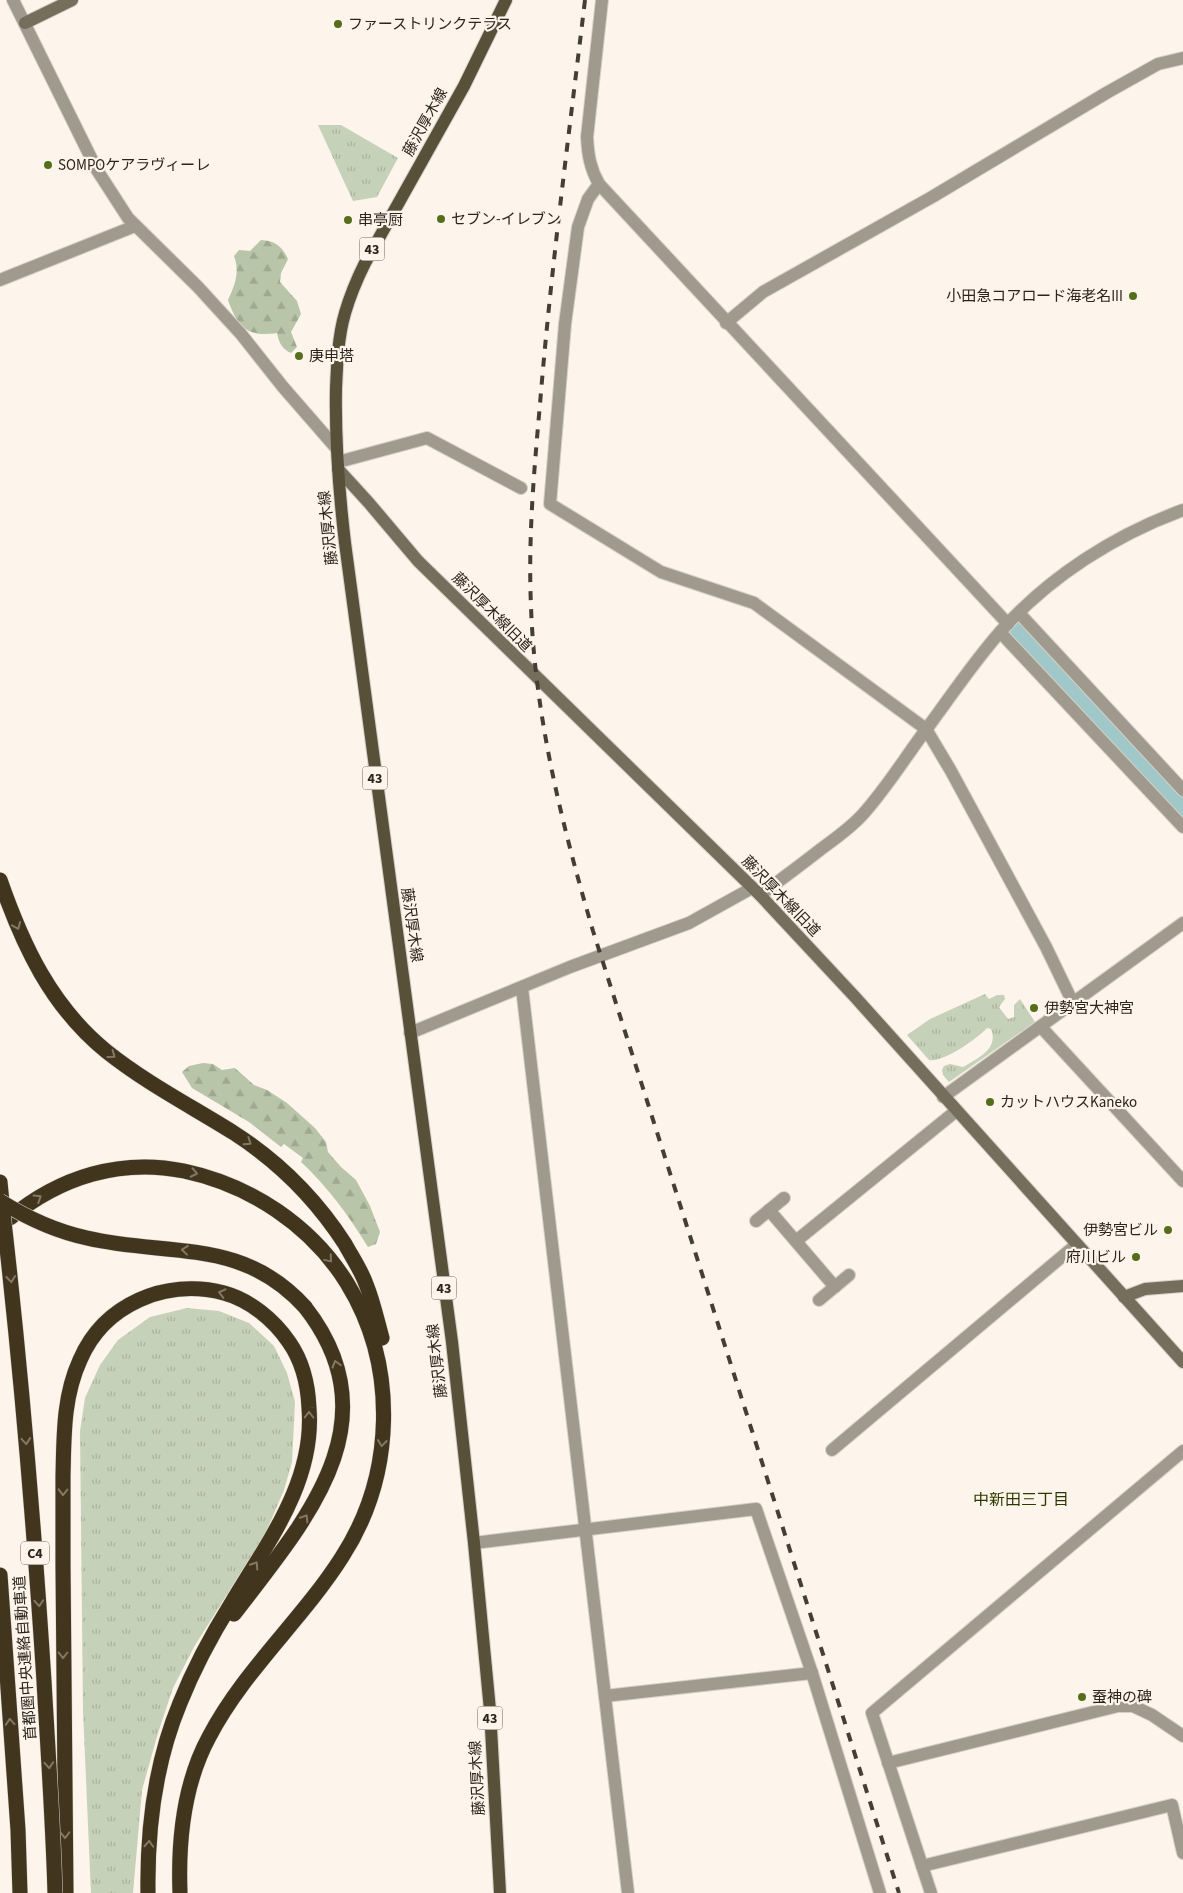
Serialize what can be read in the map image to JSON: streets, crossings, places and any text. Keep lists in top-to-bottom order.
{
  "streets": {
    "highway": ["C4", "首都圏中央連絡自動車道"],
    "main road": ["藤沢厚木線", "43"],
    "street": ["藤沢厚木線旧道"]
  },
  "crossings": [
    ["藤沢厚木線", "藤沢厚木線旧道"]
  ],
  "districts": ["中新田三丁目"],
  "places": [
    "ファーストリンクテラス",
    "SOMPOケアラヴィーレ",
    "セブン-イレブン",
    "串亭厨",
    "小田急コアロード海老名III",
    "庚申塔",
    "伊勢宮大神宮",
    "カットハウスKaneko",
    "伊勢宮ビル",
    "府川ビル",
    "蚕神の碑"
  ]
}
